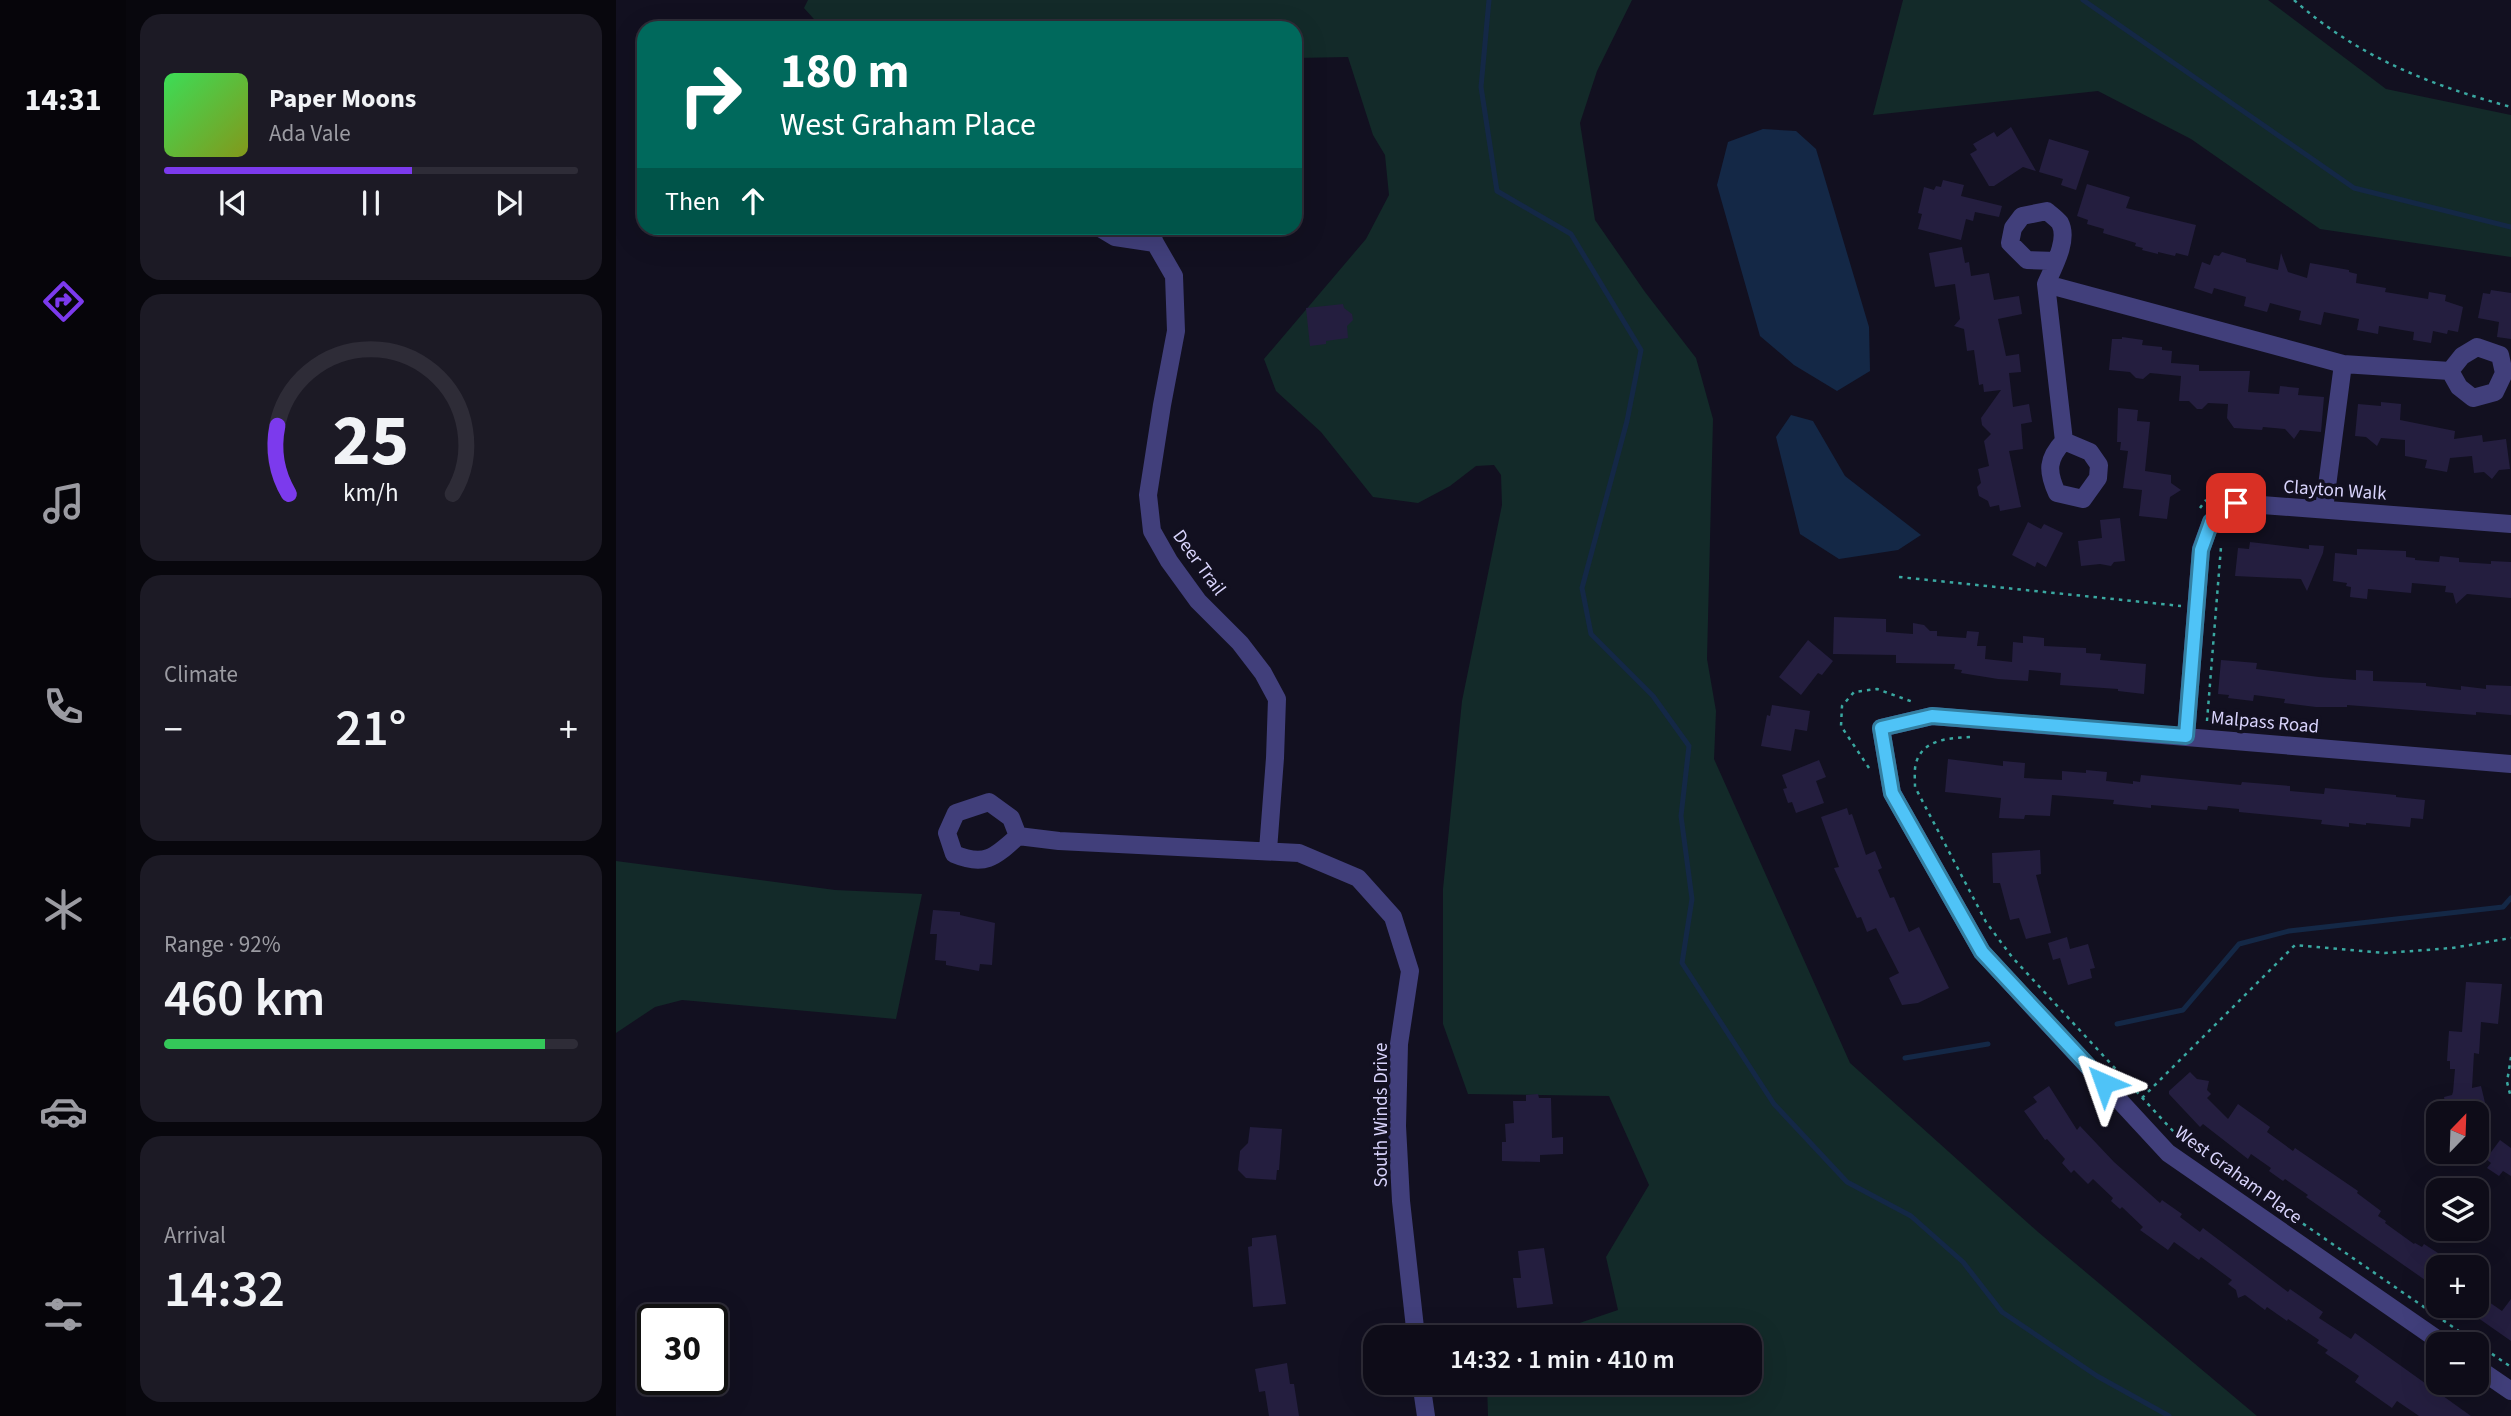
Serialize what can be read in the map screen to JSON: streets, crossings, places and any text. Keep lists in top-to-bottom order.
{
  "streets": {
    "street": [
      "Clayton Walk",
      "Deer Trail",
      "Malpass Road",
      "South Winds Drive",
      "West Graham Place"
    ]
  },
  "crossings": [
    ["Clayton Walk", "Malpass Road"],
    ["Deer Trail", "South Winds Drive"],
    ["Malpass Road", "West Graham Place"]
  ],
  "north": "top right",
  "page": {
    "tabs": "14:31",
    "turn": ["180 m", "West Graham Place"],
    "song": ["Paper Moons", "Ada Vale"],
    "then": "Then",
    "tile": [
      "Climate",
      ["Range · 92%", "460 km"],
      ["Arrival", "14:32"]
    ],
    "heat": ["−", "21°", "+"],
    "map_buttons": ["+", "−"],
    "limit": "30",
    "trip": "14:32 · 1 min · 410 m",
    "gauge": ["25", "km/h"]
  }
}
